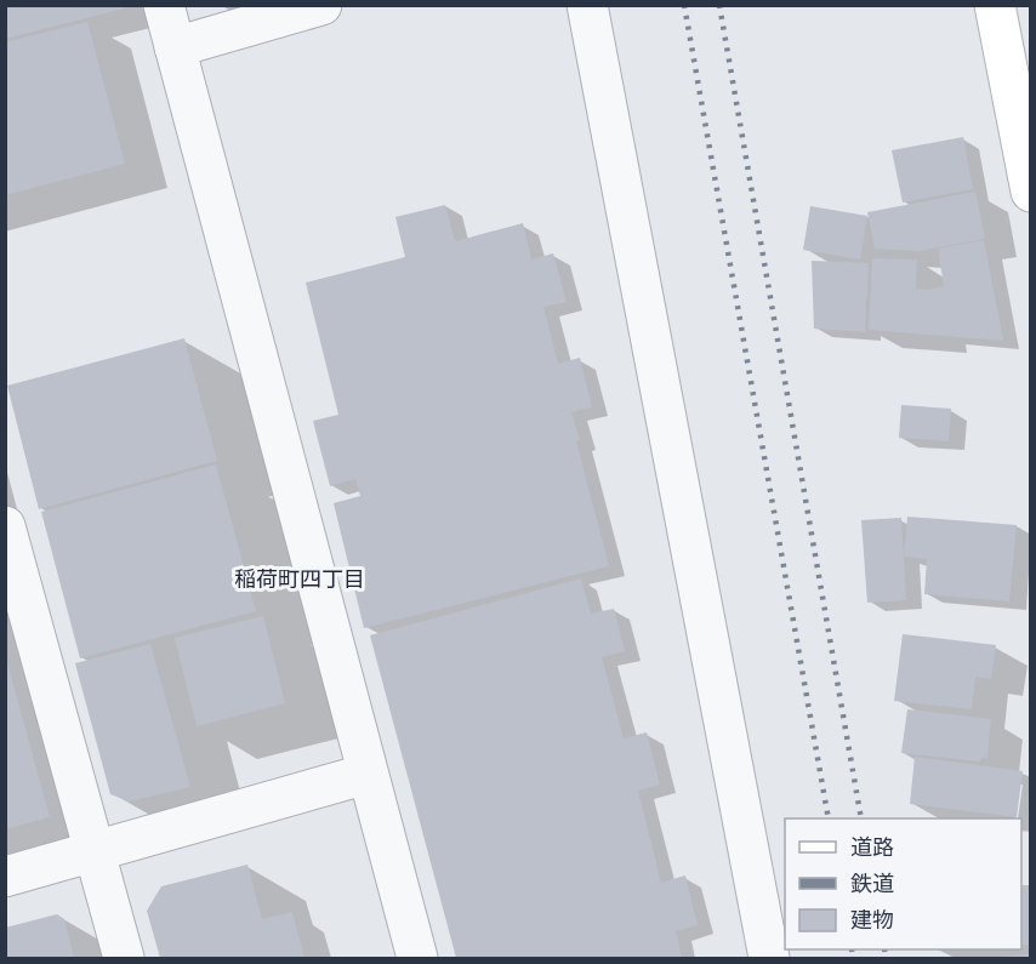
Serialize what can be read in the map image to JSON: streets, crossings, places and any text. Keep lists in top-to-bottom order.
{
  "districts": ["稲荷町四丁目"],
  "legend": ["道路", "鉄道", "建物"]
}
